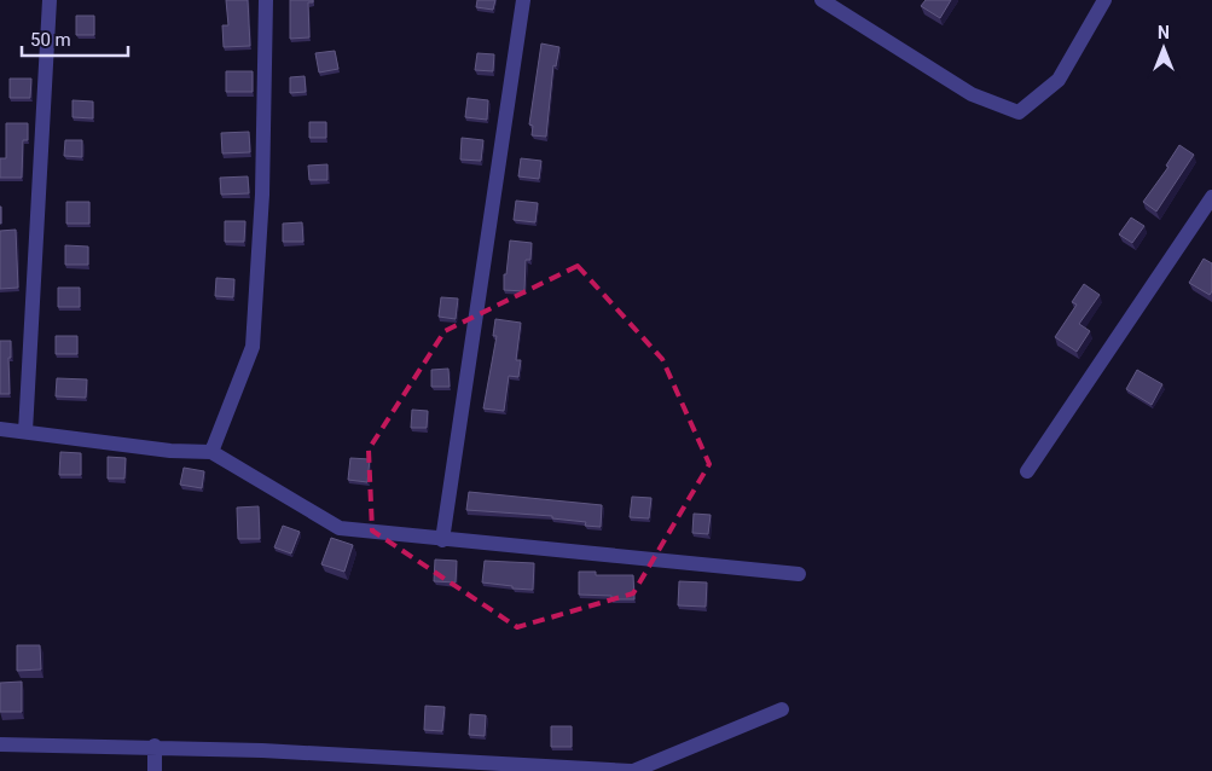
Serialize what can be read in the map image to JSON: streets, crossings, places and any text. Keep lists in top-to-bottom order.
{
  "scale_bar": "50 m",
  "north": "top"
}
